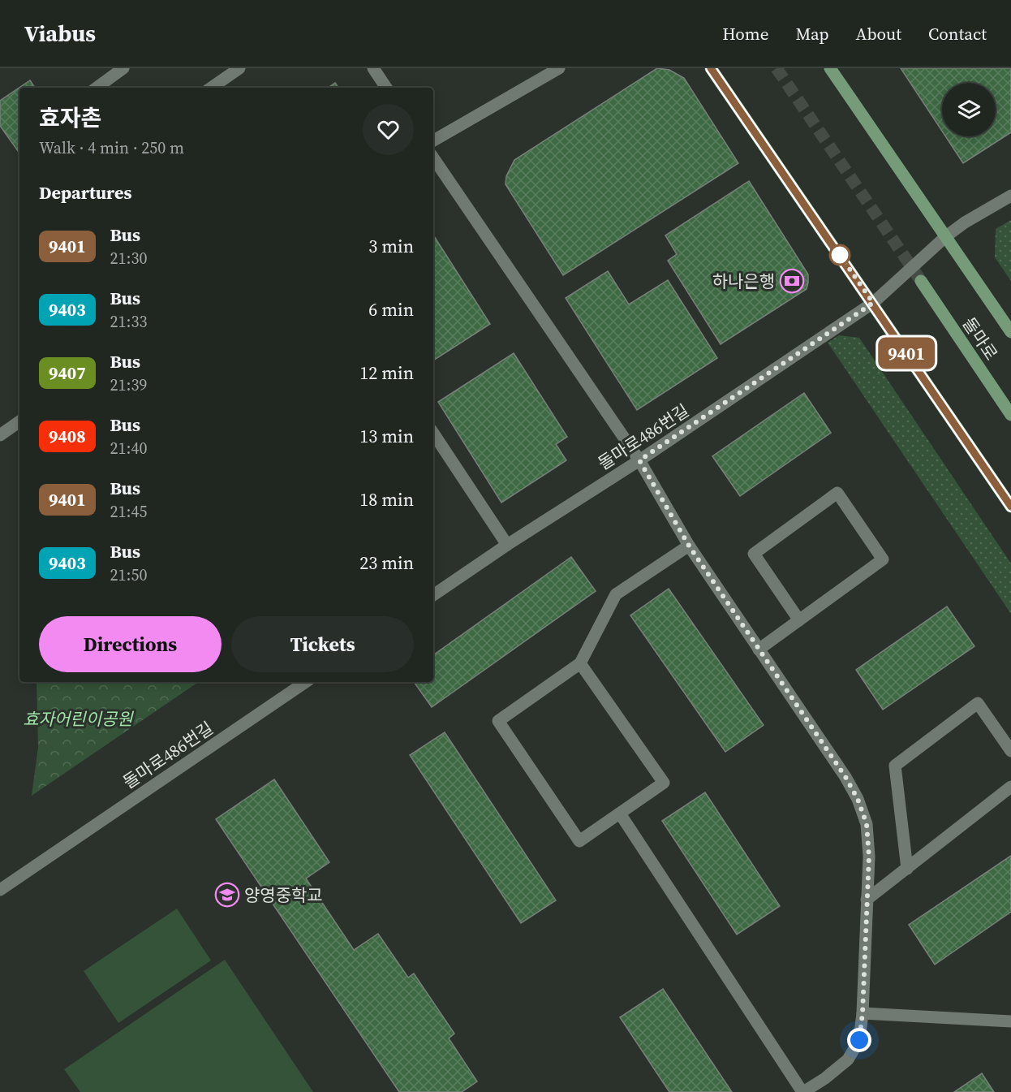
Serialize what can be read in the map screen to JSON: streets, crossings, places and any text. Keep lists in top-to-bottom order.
{
  "streets": {
    "main road": ["돌마로"],
    "street": ["돌마로486번길"]
  },
  "parks": ["효자어린이공원"],
  "places": {
    "bank": ["하나은행"],
    "school or university": ["양영중학교"]
  },
  "lines": ["bus line 9401"],
  "page": {
    "header": "Viabus",
    "nav": [
      "Home",
      "Map",
      "About",
      "Contact"
    ],
    "on_map": "9401",
    "heading": [
      ["효자촌", "Walk · 4 min · 250 m"],
      "Departures"
    ],
    "list": [
      {
        "mark": "9401",
        "name": "Bus",
        "note": "21:30",
        "value": "3 min"
      },
      {
        "mark": "9403",
        "name": "Bus",
        "note": "21:33",
        "value": "6 min"
      },
      {
        "mark": "9407",
        "name": "Bus",
        "note": "21:39",
        "value": "12 min"
      },
      {
        "mark": "9408",
        "name": "Bus",
        "note": "21:40",
        "value": "13 min"
      },
      {
        "mark": "9401",
        "name": "Bus",
        "note": "21:45",
        "value": "18 min"
      },
      {
        "mark": "9403",
        "name": "Bus",
        "note": "21:50",
        "value": "23 min"
      }
    ],
    "buttons": ["Directions", "Tickets"]
  }
}
